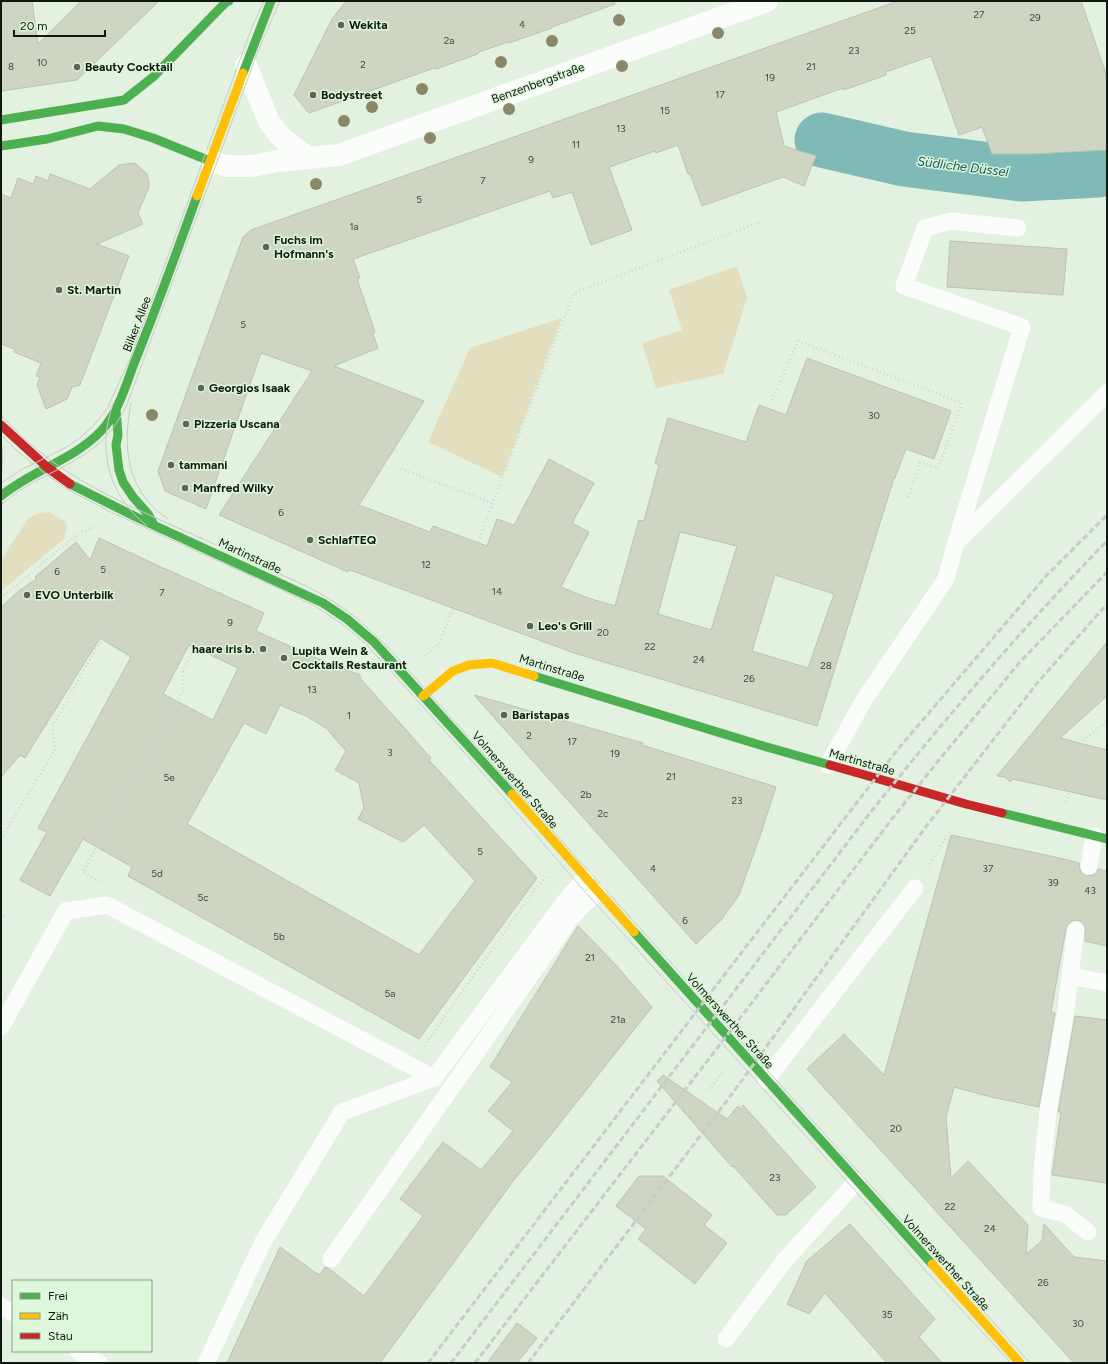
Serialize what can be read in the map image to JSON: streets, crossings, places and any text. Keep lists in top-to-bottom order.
{
  "streets": {
    "street": [
      "Benzenbergstraße",
      "Bilker Allee",
      "Martinstraße",
      "Volmerswerther Straße"
    ]
  },
  "crossings": [
    ["Benzenbergstraße", "Bilker Allee"],
    ["Bilker Allee", "Martinstraße"],
    ["Martinstraße", "Volmerswerther Straße"]
  ],
  "water": ["Südliche Düssel"],
  "places": [
    "Wekita",
    "Beauty Cocktail",
    "Bodystreet",
    "Fuchs im Hofmann's",
    "St. Martin",
    "Georgios Isaak",
    "Pizzeria Uscana",
    "tammani",
    "Manfred Wilky",
    "SchlafTEQ",
    "EVO Unterbilk",
    "Leo's Grill",
    "haare iris b.",
    "Lupita Wein & Cocktails Restaurant",
    "Baristapas"
  ],
  "house_numbers": [
    "27",
    "29",
    "4",
    "25",
    "2a",
    "23",
    "10",
    "2",
    "8",
    "21",
    "19",
    "17",
    "15",
    "13",
    "11",
    "9",
    "7",
    "5",
    "1a",
    "5",
    "30",
    "6",
    "12",
    "5",
    "6",
    "14",
    "7",
    "9",
    "20",
    "22",
    "24",
    "28",
    "26",
    "13",
    "1",
    "2",
    "17",
    "3",
    "19",
    "21",
    "5e",
    "2b",
    "23",
    "2c",
    "5",
    "4",
    "37",
    "5d",
    "39",
    "43",
    "5c",
    "6",
    "5b",
    "21",
    "5a",
    "21a",
    "20",
    "23",
    "22",
    "24",
    "26",
    "35",
    "30"
  ],
  "legend": ["Frei", "Zäh", "Stau"],
  "scale_bar": "20 m"
}
